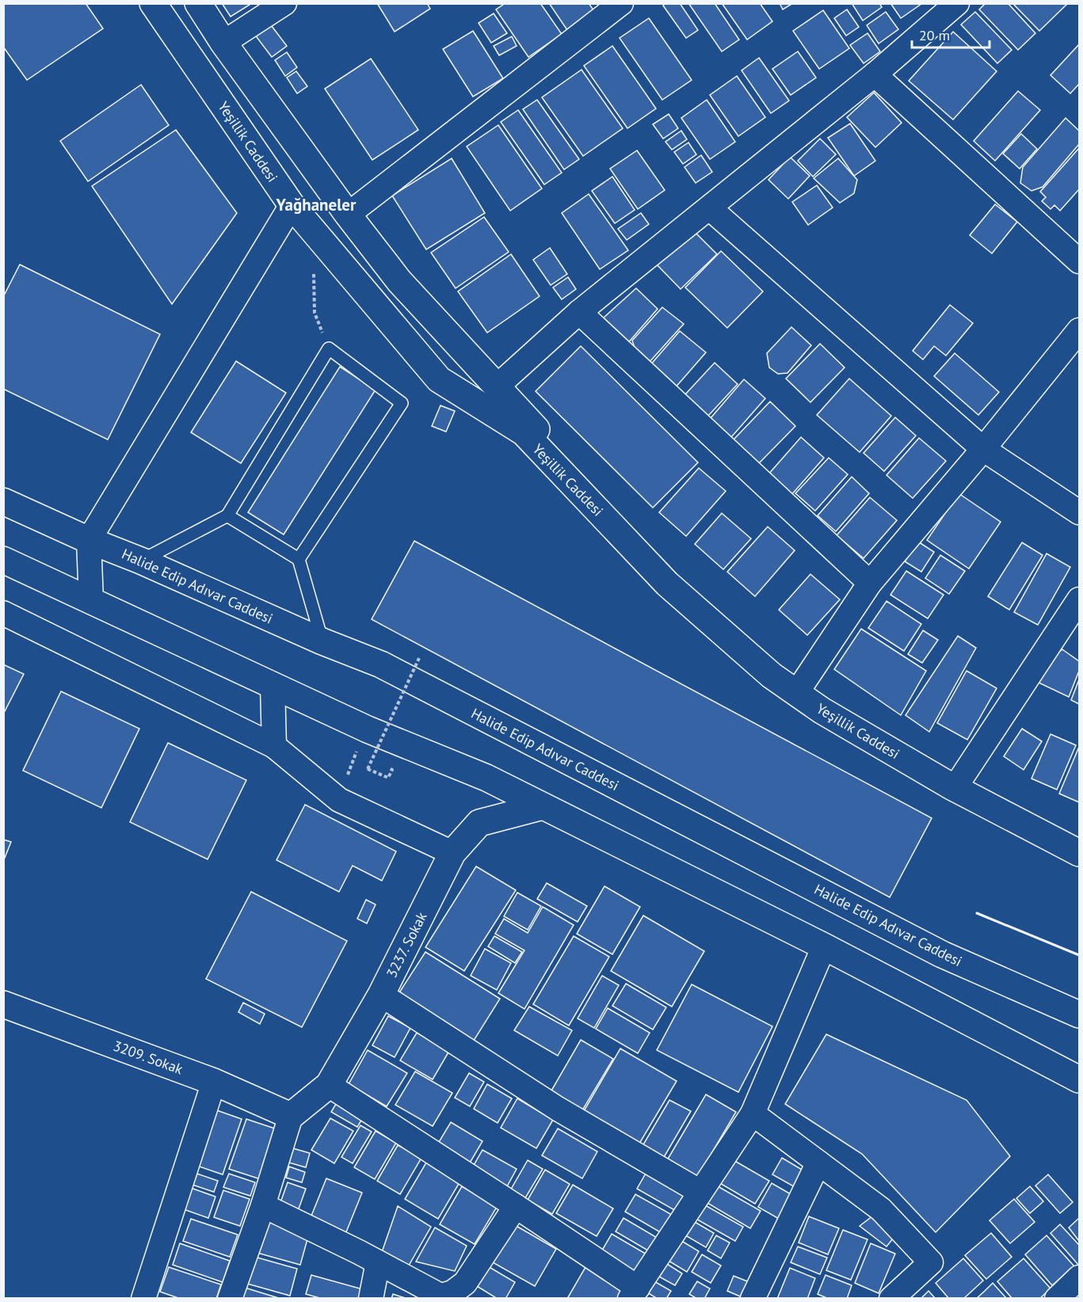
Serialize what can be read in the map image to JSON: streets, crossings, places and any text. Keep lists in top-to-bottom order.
{
  "streets": {
    "main road": [
      "Yeşillik Caddesi",
      "Halide Edip Adıvar Caddesi",
      "3237. Sokak",
      "3209. Sokak"
    ]
  },
  "crossings": [
    ["3237. Sokak", "3209. Sokak"]
  ],
  "districts": ["Yağhaneler"],
  "scale_bar": "20 m"
}
